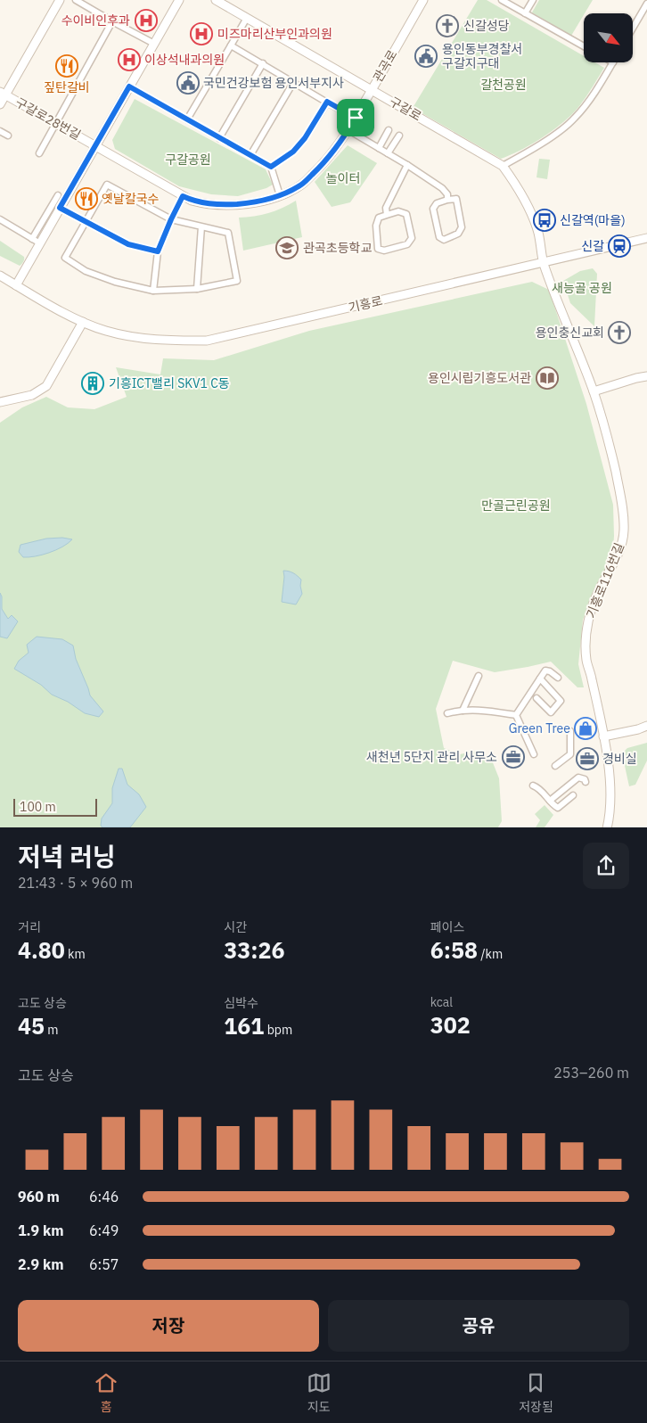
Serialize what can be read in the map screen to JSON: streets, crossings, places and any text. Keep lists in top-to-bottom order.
{
  "streets": {
    "street": [
      "관곡로",
      "구갈로",
      "구갈로28번길",
      "기흥로",
      "기흥로116번길"
    ]
  },
  "crossings": [
    ["관곡로", "구갈로"],
    ["관곡로", "구갈로28번길"],
    ["구갈로", "기흥로"],
    ["구갈로", "기흥로116번길"],
    ["기흥로", "기흥로116번길"]
  ],
  "parks": [
    "갈천공원",
    "구갈공원",
    "놀이터",
    "새능골 공원",
    "만골근린공원"
  ],
  "places": {
    "hospital": ["수이비인후과", "미즈마리산부인과의원", "이상석내과의원"],
    "church": ["신갈성당", "용인충신교회"],
    "public building": ["용인동부경찰서 구갈지구대", "국민건강보험 용인서부지사"],
    "restaurant": ["짚탄갈비", "옛날칼국수"],
    "bus stop": ["신갈역(마을)"],
    "station": ["신갈"],
    "school or university": ["관곡초등학교"],
    "library": ["용인시립기흥도서관"],
    "building": ["기흥ICT밸리 SKV1 C동"],
    "shop": ["Green Tree"],
    "office": ["새천년 5단지 관리 사무소", "경비실"]
  },
  "scale_bar": "100 m",
  "north": "bottom right",
  "page": {
    "scale": "100 m",
    "heading": ["저녁 러닝", "21:43 · 5 × 960 m"],
    "stats": [
      ["거리", "4.80 km"],
      ["시간", "33:26"],
      ["페이스", "6:58 /km"],
      ["고도 상승", "45 m"],
      ["심박수", "161 bpm"],
      ["kcal", "302"]
    ],
    "chart": ["고도 상승", "253–260 m"],
    "list": [
      {
        "name": "960 m",
        "note": "6:46"
      },
      {
        "name": "1.9 km",
        "note": "6:49"
      },
      {
        "name": "2.9 km",
        "note": "6:57"
      }
    ],
    "buttons": ["저장", "공유"],
    "tabs": ["홈", "지도", "저장됨"]
  }
}
